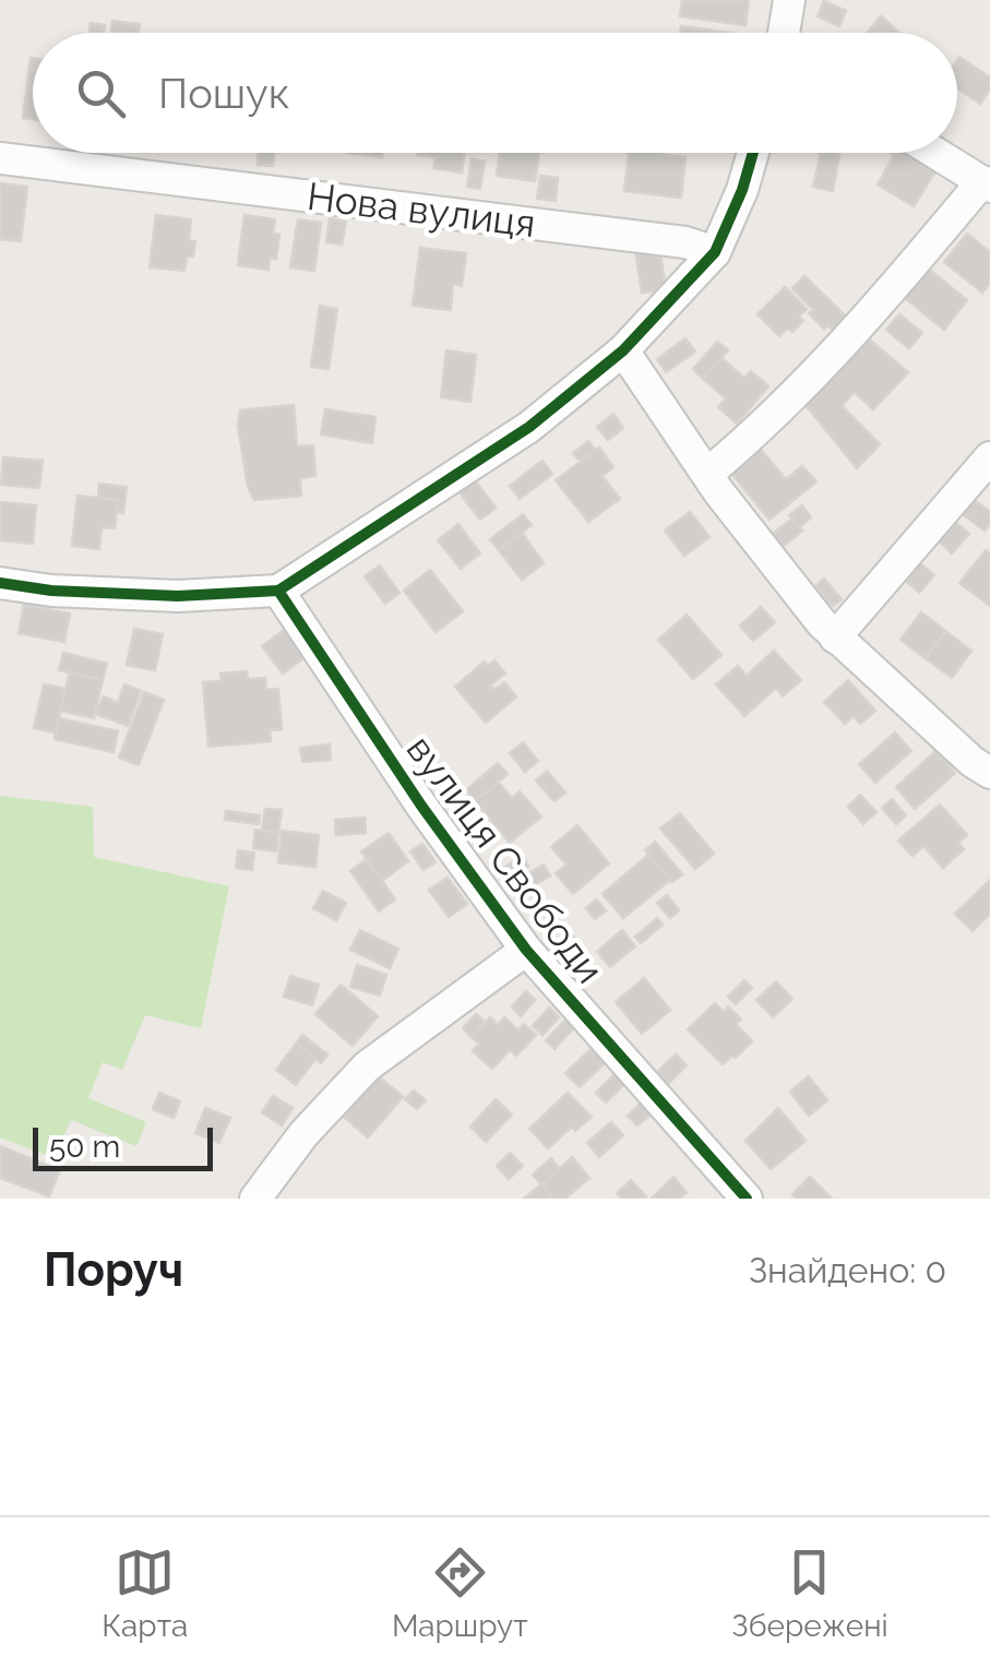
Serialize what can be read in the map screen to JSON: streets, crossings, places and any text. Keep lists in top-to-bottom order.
{
  "streets": {
    "street": ["Нова вулиця", "вулиця Свободи"]
  },
  "scale_bar": "50 m",
  "page": {
    "search": "Пошук",
    "scale": "50 m",
    "heading": ["Поруч", "Знайдено: 0"],
    "nav": ["Карта", "Маршрут", "Збережені"]
  }
}
